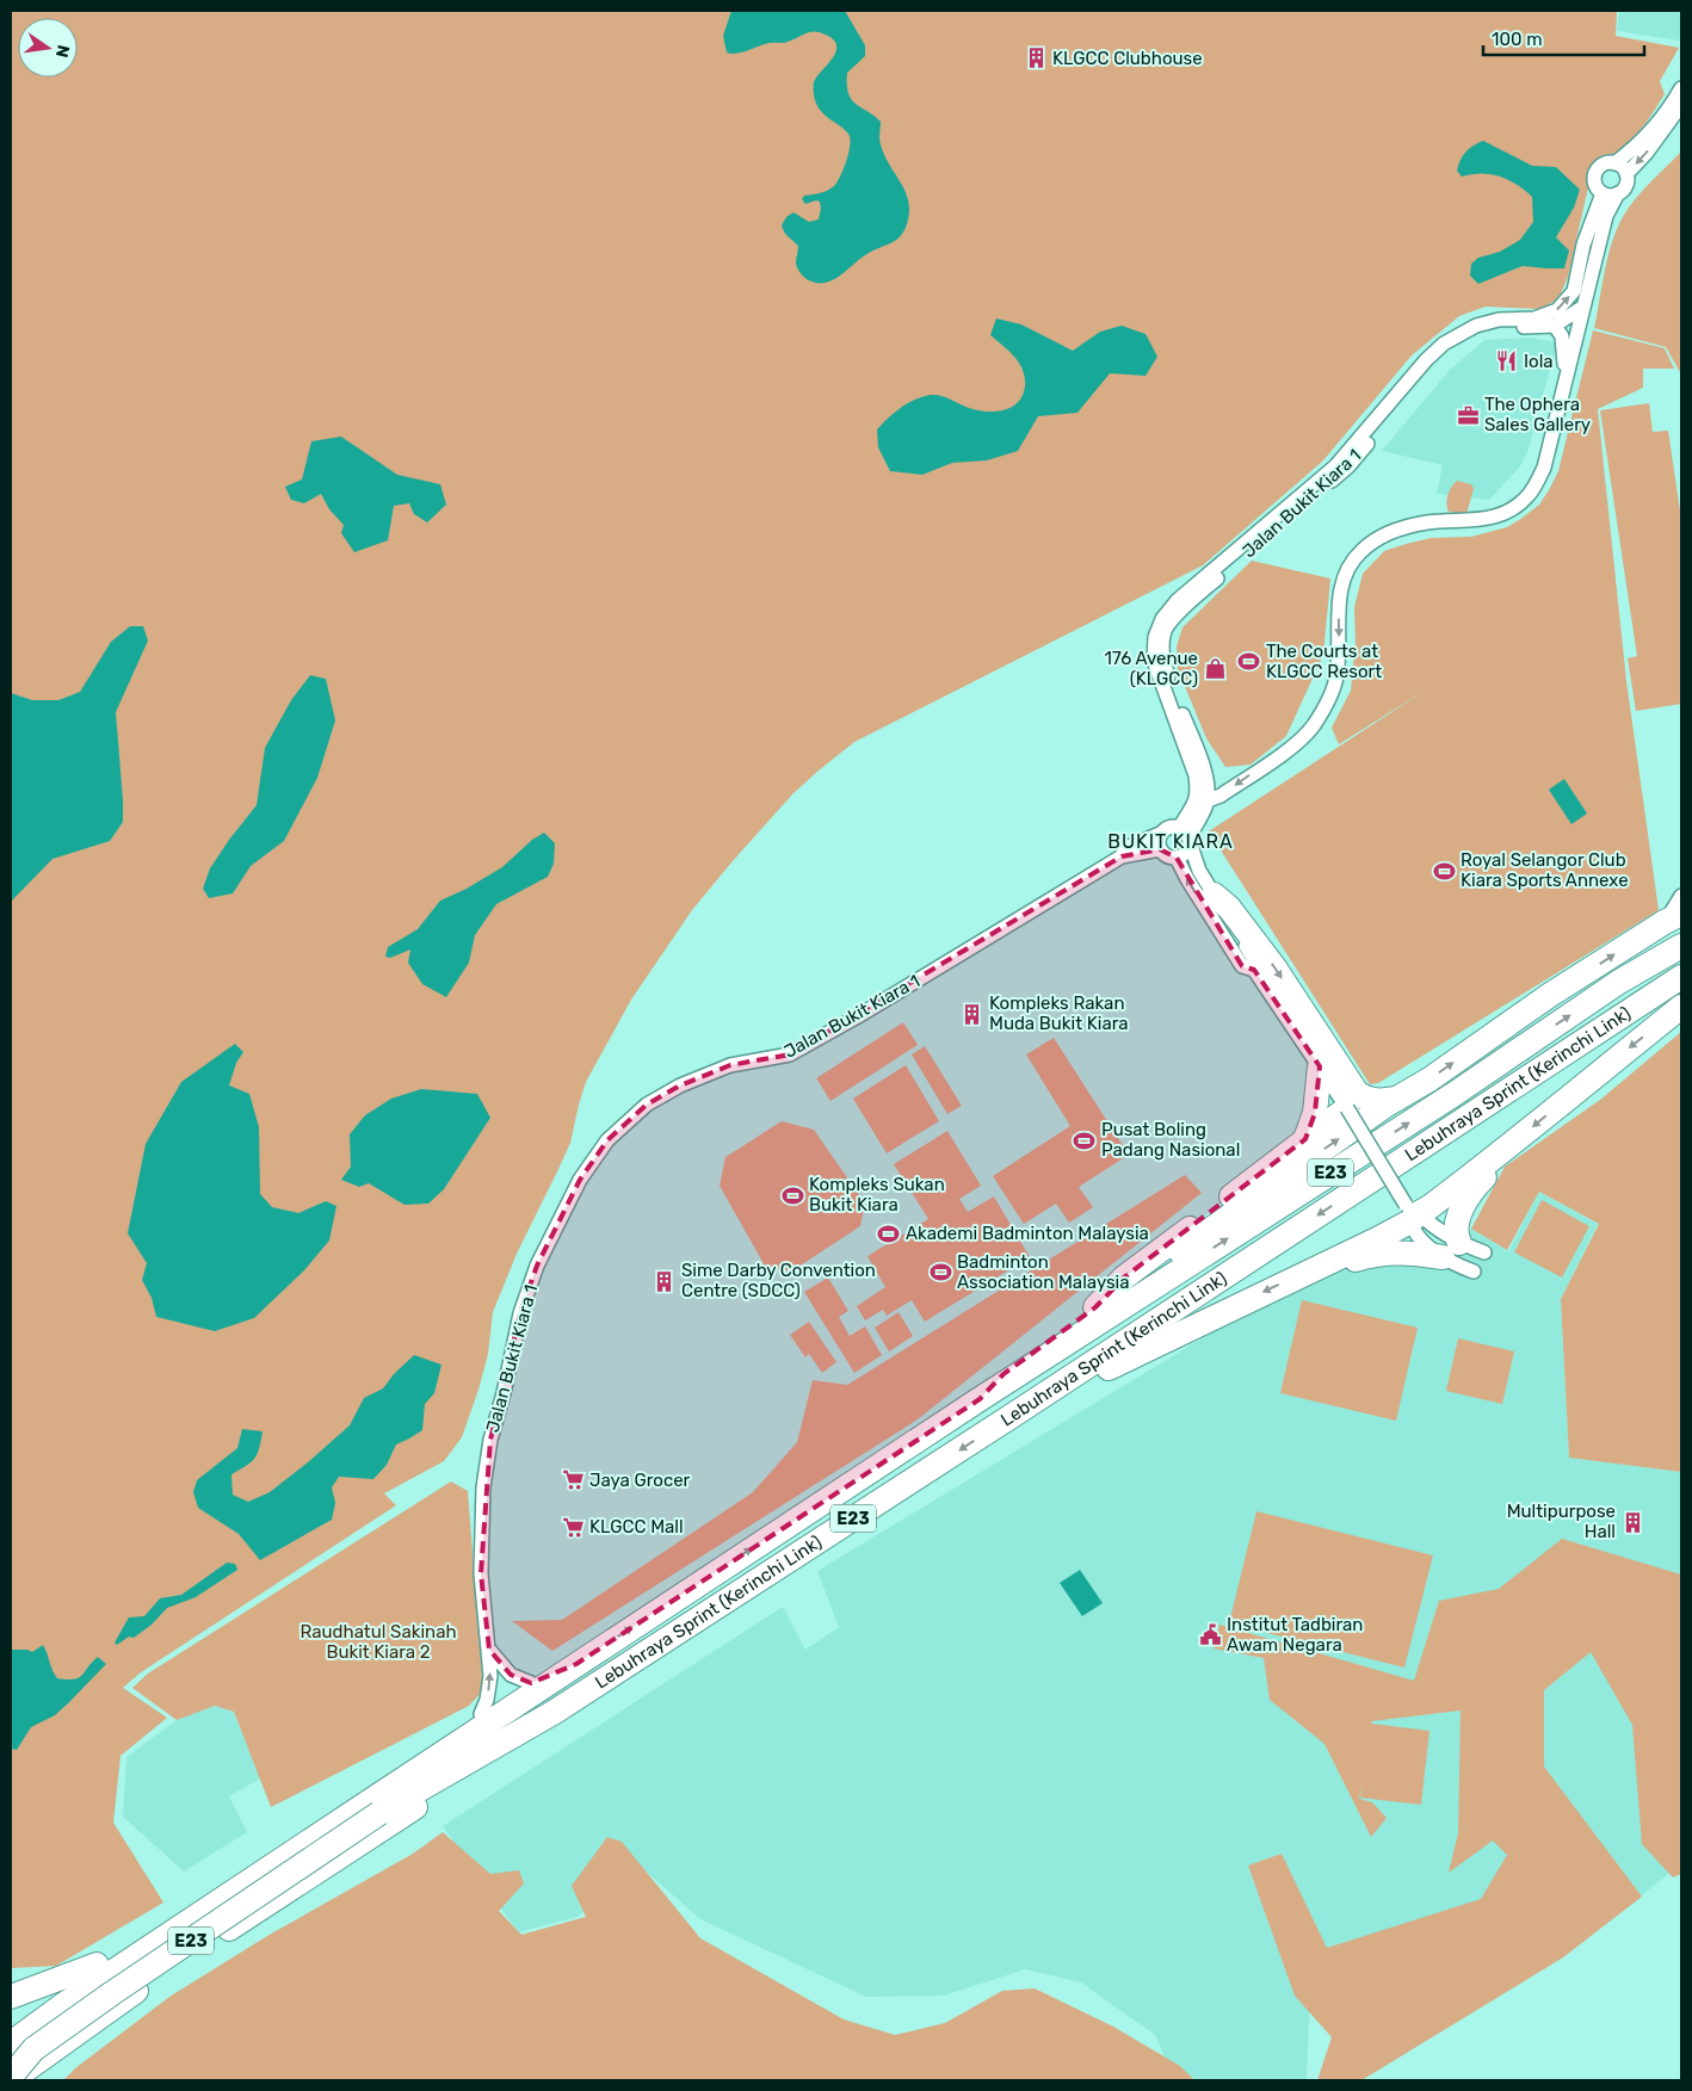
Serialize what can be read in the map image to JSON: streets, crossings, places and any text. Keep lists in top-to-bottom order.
{
  "streets": {
    "highway": ["Lebuhraya Sprint (Kerinchi Link)", "E23"],
    "street": ["Jalan Bukit Kiara 1"]
  },
  "districts": ["BUKIT KIARA"],
  "parks": ["Raudhatul Sakinah Bukit Kiara 2"],
  "places": {
    "building": [
      "KLGCC Clubhouse",
      "Kompleks Rakan Muda Bukit Kiara",
      "Sime Darby Convention Centre (SDCC)",
      "Multipurpose Hall"
    ],
    "restaurant": ["Iola"],
    "office": ["The Ophera Sales Gallery"],
    "sports": [
      "The Courts at KLGCC Resort",
      "Royal Selangor Club Kiara Sports Annexe",
      "Pusat Boling Padang Nasional",
      "Kompleks Sukan Bukit Kiara",
      "Akademi Badminton Malaysia",
      "Badminton Association Malaysia"
    ],
    "shop": ["176 Avenue (KLGCC)"],
    "supermarket": ["Jaya Grocer", "KLGCC Mall"],
    "public building": ["Institut Tadbiran Awam Negara"]
  },
  "scale_bar": "100 m",
  "north": "right"
}
